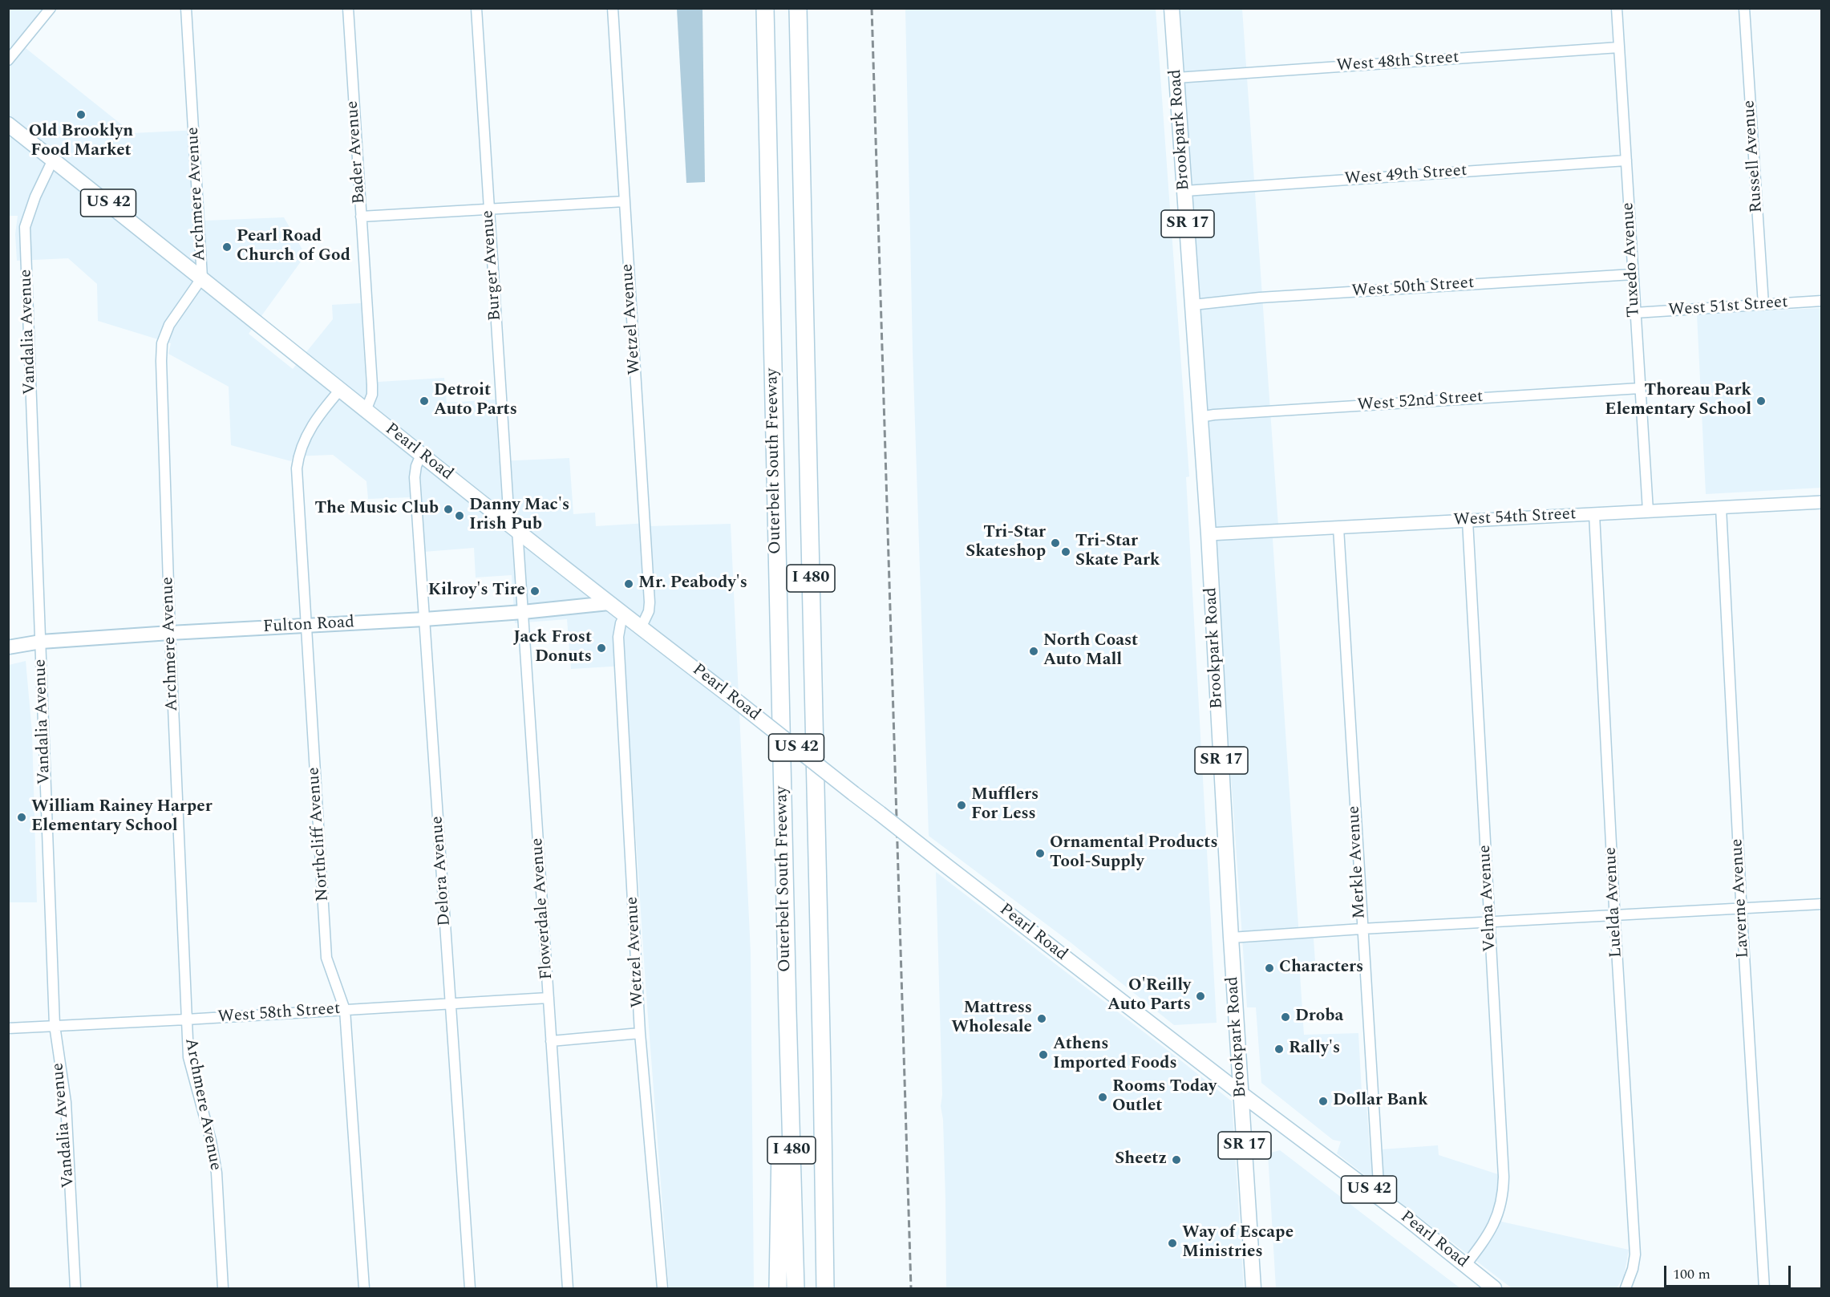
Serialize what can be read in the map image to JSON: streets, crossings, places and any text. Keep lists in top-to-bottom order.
{
  "streets": {
    "highway": ["Outerbelt South Freeway", "I 480"],
    "main road": [
      "Brookpark Road",
      "US 42",
      "SR 17",
      "Pearl Road",
      "Fulton Road"
    ],
    "street": [
      "West 48th Street",
      "Bader Avenue",
      "Russell Avenue",
      "West 49th Street",
      "Archmere Avenue",
      "Tuxedo Avenue",
      "Burger Avenue",
      "West 50th Street",
      "West 51st Street",
      "Wetzel Avenue",
      "Vandalia Avenue",
      "West 52nd Street",
      "West 54th Street",
      "Northcliff Avenue",
      "Merkle Avenue",
      "Delora Avenue",
      "Velma Avenue",
      "Laverne Avenue",
      "Luelda Avenue",
      "Flowerdale Avenue",
      "West 58th Street"
    ]
  },
  "crossings": [
    ["West 48th Street", "Brookpark Road"],
    ["West 48th Street", "Tuxedo Avenue"],
    ["Brookpark Road", "West 49th Street"],
    ["Brookpark Road", "West 50th Street"],
    ["Brookpark Road", "West 52nd Street"],
    ["Brookpark Road", "Pearl Road"],
    ["Brookpark Road", "West 54th Street"],
    ["Bader Avenue", "Pearl Road"],
    ["Russell Avenue", "West 51st Street"],
    ["West 49th Street", "Tuxedo Avenue"],
    ["Archmere Avenue", "Pearl Road"],
    ["Archmere Avenue", "Fulton Road"],
    ["Archmere Avenue", "West 58th Street"],
    ["Tuxedo Avenue", "West 50th Street"],
    ["Tuxedo Avenue", "West 51st Street"],
    ["Tuxedo Avenue", "West 52nd Street"],
    ["Tuxedo Avenue", "West 54th Street"],
    ["Burger Avenue", "Pearl Road"],
    ["Burger Avenue", "Flowerdale Avenue"],
    ["Wetzel Avenue", "Pearl Road"],
    ["Vandalia Avenue", "Pearl Road"],
    ["Vandalia Avenue", "Fulton Road"],
    ["Vandalia Avenue", "West 58th Street"],
    ["Pearl Road", "Fulton Road"],
    ["Pearl Road", "Northcliff Avenue"],
    ["Pearl Road", "Merkle Avenue"],
    ["Pearl Road", "Delora Avenue"],
    ["Pearl Road", "Velma Avenue"],
    ["Pearl Road", "Flowerdale Avenue"],
    ["West 54th Street", "Merkle Avenue"],
    ["West 54th Street", "Velma Avenue"],
    ["West 54th Street", "Laverne Avenue"],
    ["West 54th Street", "Luelda Avenue"],
    ["Fulton Road", "Northcliff Avenue"],
    ["Fulton Road", "Delora Avenue"],
    ["Fulton Road", "Flowerdale Avenue"],
    ["Northcliff Avenue", "West 58th Street"],
    ["Delora Avenue", "West 58th Street"],
    ["Flowerdale Avenue", "West 58th Street"]
  ],
  "places": [
    "Old Brooklyn Food Market",
    "Pearl Road Church of God",
    "Detroit Auto Parts",
    "Thoreau Park Elementary School",
    "The Music Club",
    "Danny Mac's Irish Pub",
    "Tri-Star Skateshop",
    "Tri-Star Skate Park",
    "Mr. Peabody's",
    "Kilroy's Tire",
    "Jack Frost Donuts",
    "North Coast Auto Mall",
    "Mufflers For Less",
    "William Rainey Harper Elementary School",
    "Ornamental Products Tool-Supply",
    "Characters",
    "O'Reilly Auto Parts",
    "Droba",
    "Mattress Wholesale",
    "Rally's",
    "Athens Imported Foods",
    "Rooms Today Outlet",
    "Dollar Bank",
    "Sheetz",
    "Way of Escape Ministries"
  ],
  "scale_bar": "100 m"
}
